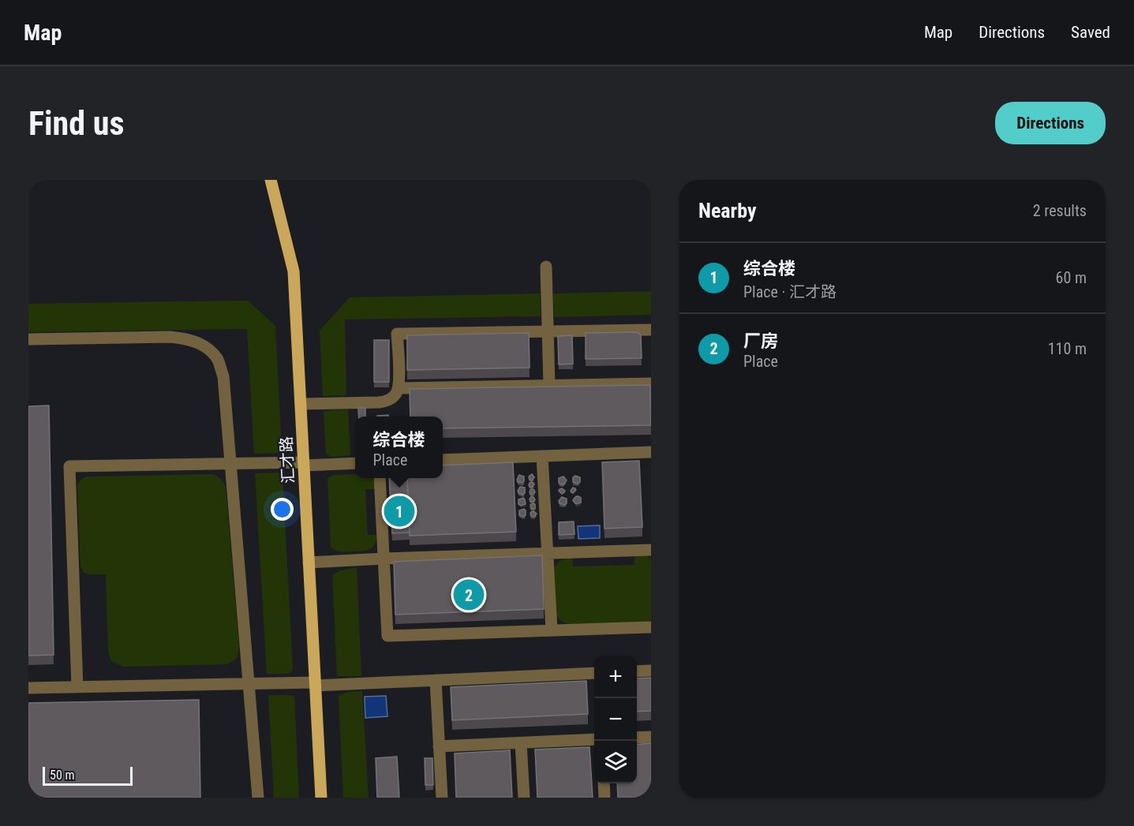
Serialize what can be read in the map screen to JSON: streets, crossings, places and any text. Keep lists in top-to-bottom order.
{
  "streets": {
    "main road": ["汇才路"]
  },
  "scale_bar": "50 m",
  "page": {
    "header": "Map",
    "nav": ["Map", "Directions", "Saved"],
    "buttons": "Directions",
    "title": "Find us",
    "heading": ["Nearby", "2 results"],
    "list": [
      {
        "mark": "1",
        "name": "综合楼",
        "note": "Place · 汇才路",
        "value": "60 m"
      },
      {
        "mark": "2",
        "name": "厂房",
        "note": "Place",
        "value": "110 m"
      }
    ],
    "popup": ["综合楼", "Place"],
    "pins": ["1", "2"],
    "map_buttons": ["+", "−"],
    "scale": "50 m"
  }
}
